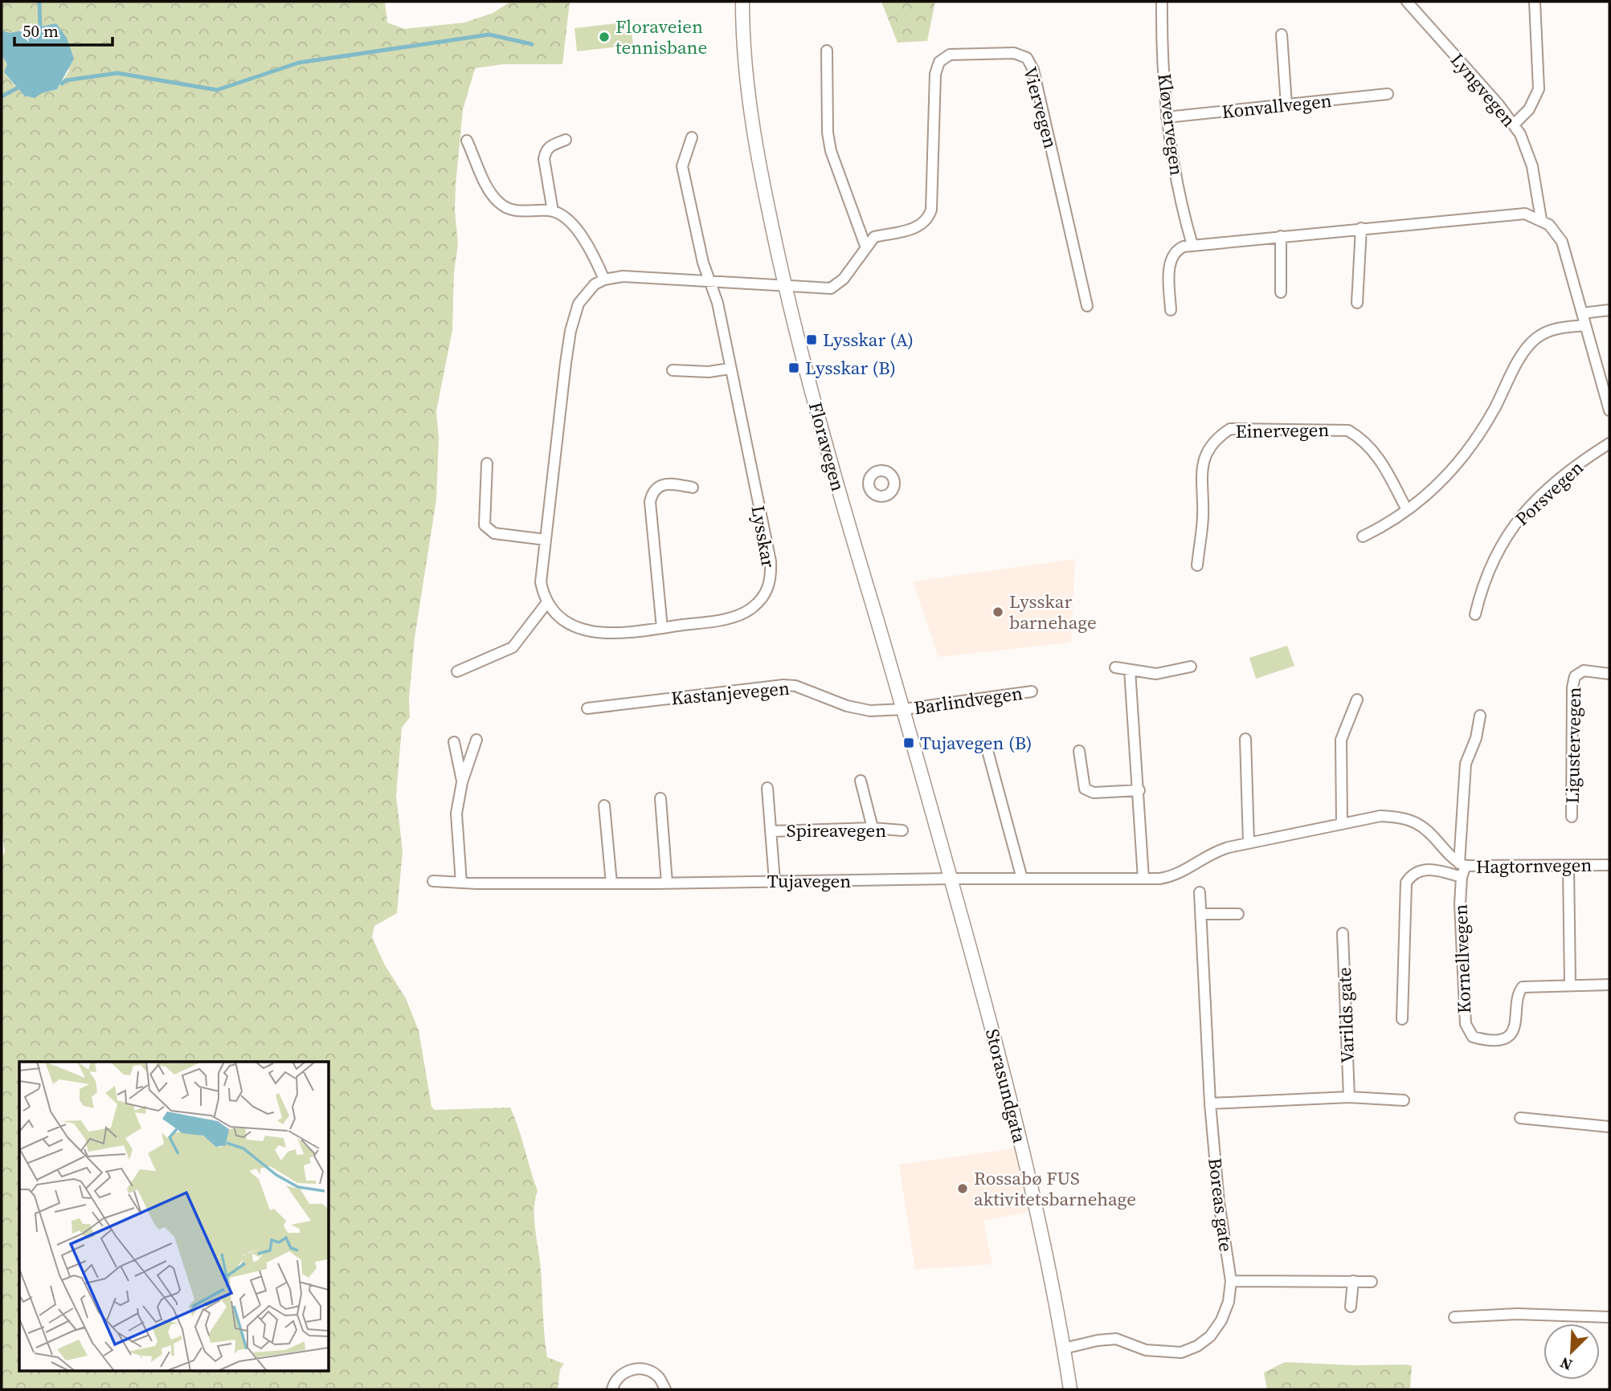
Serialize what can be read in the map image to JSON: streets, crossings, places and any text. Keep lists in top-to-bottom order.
{
  "streets": {
    "street": [
      "Lyngvegen",
      "Konvallvegen",
      "Viervegen",
      "Kløvervegen",
      "Einervegen",
      "Floravegen",
      "Porsvegen",
      "Lysskar",
      "Kastanjevegen",
      "Barlindvegen",
      "Ligustervegen",
      "Spireavegen",
      "Hagtornvegen",
      "Tujavegen",
      "Kornellvegen",
      "Varilds gate",
      "Storasundgata",
      "Boreas gate"
    ]
  },
  "crossings": [
    ["Konvallvegen", "Kløvervegen"],
    ["Viervegen", "Floravegen"],
    ["Floravegen", "Kastanjevegen"],
    ["Floravegen", "Barlindvegen"],
    ["Floravegen", "Hagtornvegen"],
    ["Floravegen", "Tujavegen"],
    ["Floravegen", "Storasundgata"],
    ["Kastanjevegen", "Barlindvegen"],
    ["Spireavegen", "Tujavegen"],
    ["Hagtornvegen", "Tujavegen"],
    ["Hagtornvegen", "Kornellvegen"],
    ["Hagtornvegen", "Storasundgata"],
    ["Tujavegen", "Storasundgata"],
    ["Storasundgata", "Boreas gate"]
  ],
  "places": {
    "other": ["Floraveien tennisbane", "Lysskar barnehage", "Rossabø FUS aktivitetsbarnehage"],
    "transit": ["Lysskar (A)", "Lysskar (B)", "Tujavegen (B)"]
  },
  "scale_bar": "50 m",
  "north": "bottom left"
}
